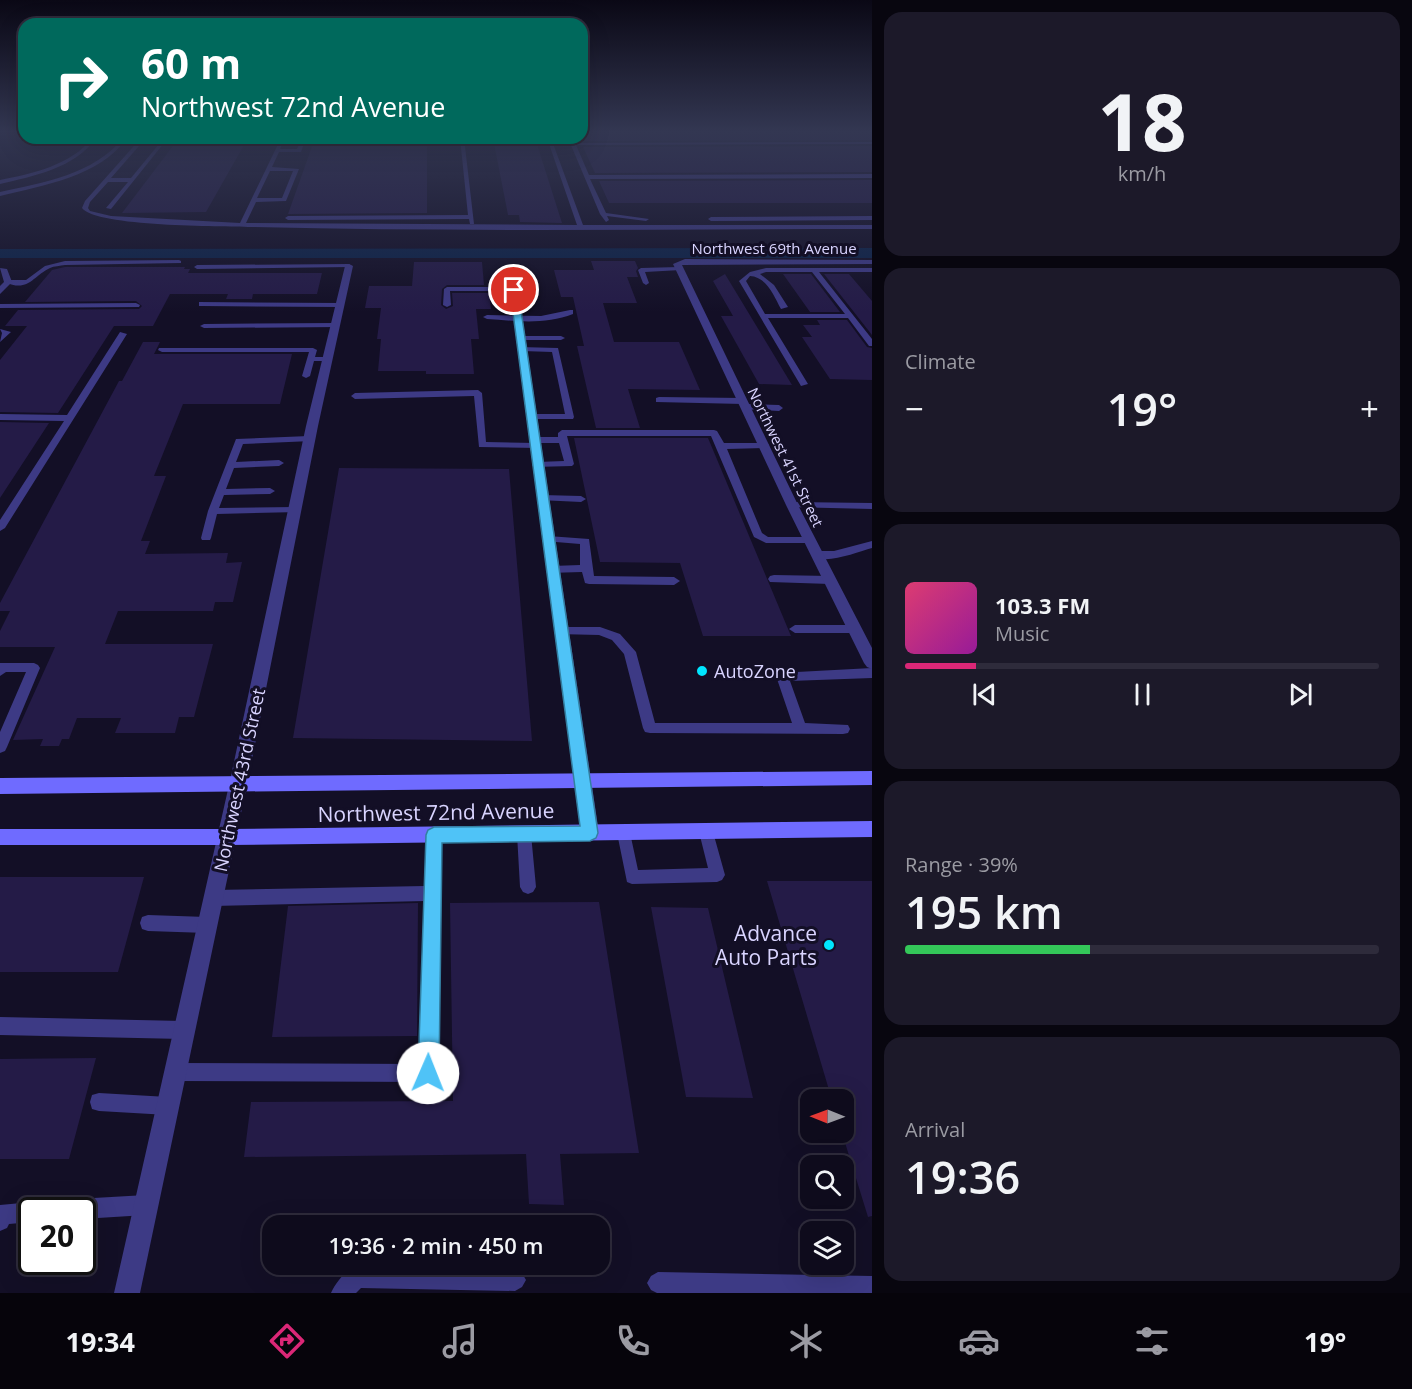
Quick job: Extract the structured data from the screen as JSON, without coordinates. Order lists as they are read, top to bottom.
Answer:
{
  "streets": {
    "main road": ["Northwest 72nd Avenue"],
    "street": ["Northwest 69th Avenue", "Northwest 41st Street", "Northwest 43rd Street"]
  },
  "crossings": [
    ["Northwest 69th Avenue", "Northwest 41st Street"],
    ["Northwest 43rd Street", "Northwest 72nd Avenue"]
  ],
  "places": ["AutoZone", "Advance Auto Parts"],
  "north": "left",
  "page": {
    "tile": [
      ["18", "km/h"],
      "Climate",
      ["Range · 39%", "195 km"],
      ["Arrival", "19:36"]
    ],
    "turn": ["60 m", "Northwest 72nd Avenue"],
    "heat": ["−", "19°", "+"],
    "song": ["103.3 FM", "Music"],
    "limit": "20",
    "trip": "19:36 · 2 min · 450 m",
    "tabs": ["19:34", "19°"]
  }
}
